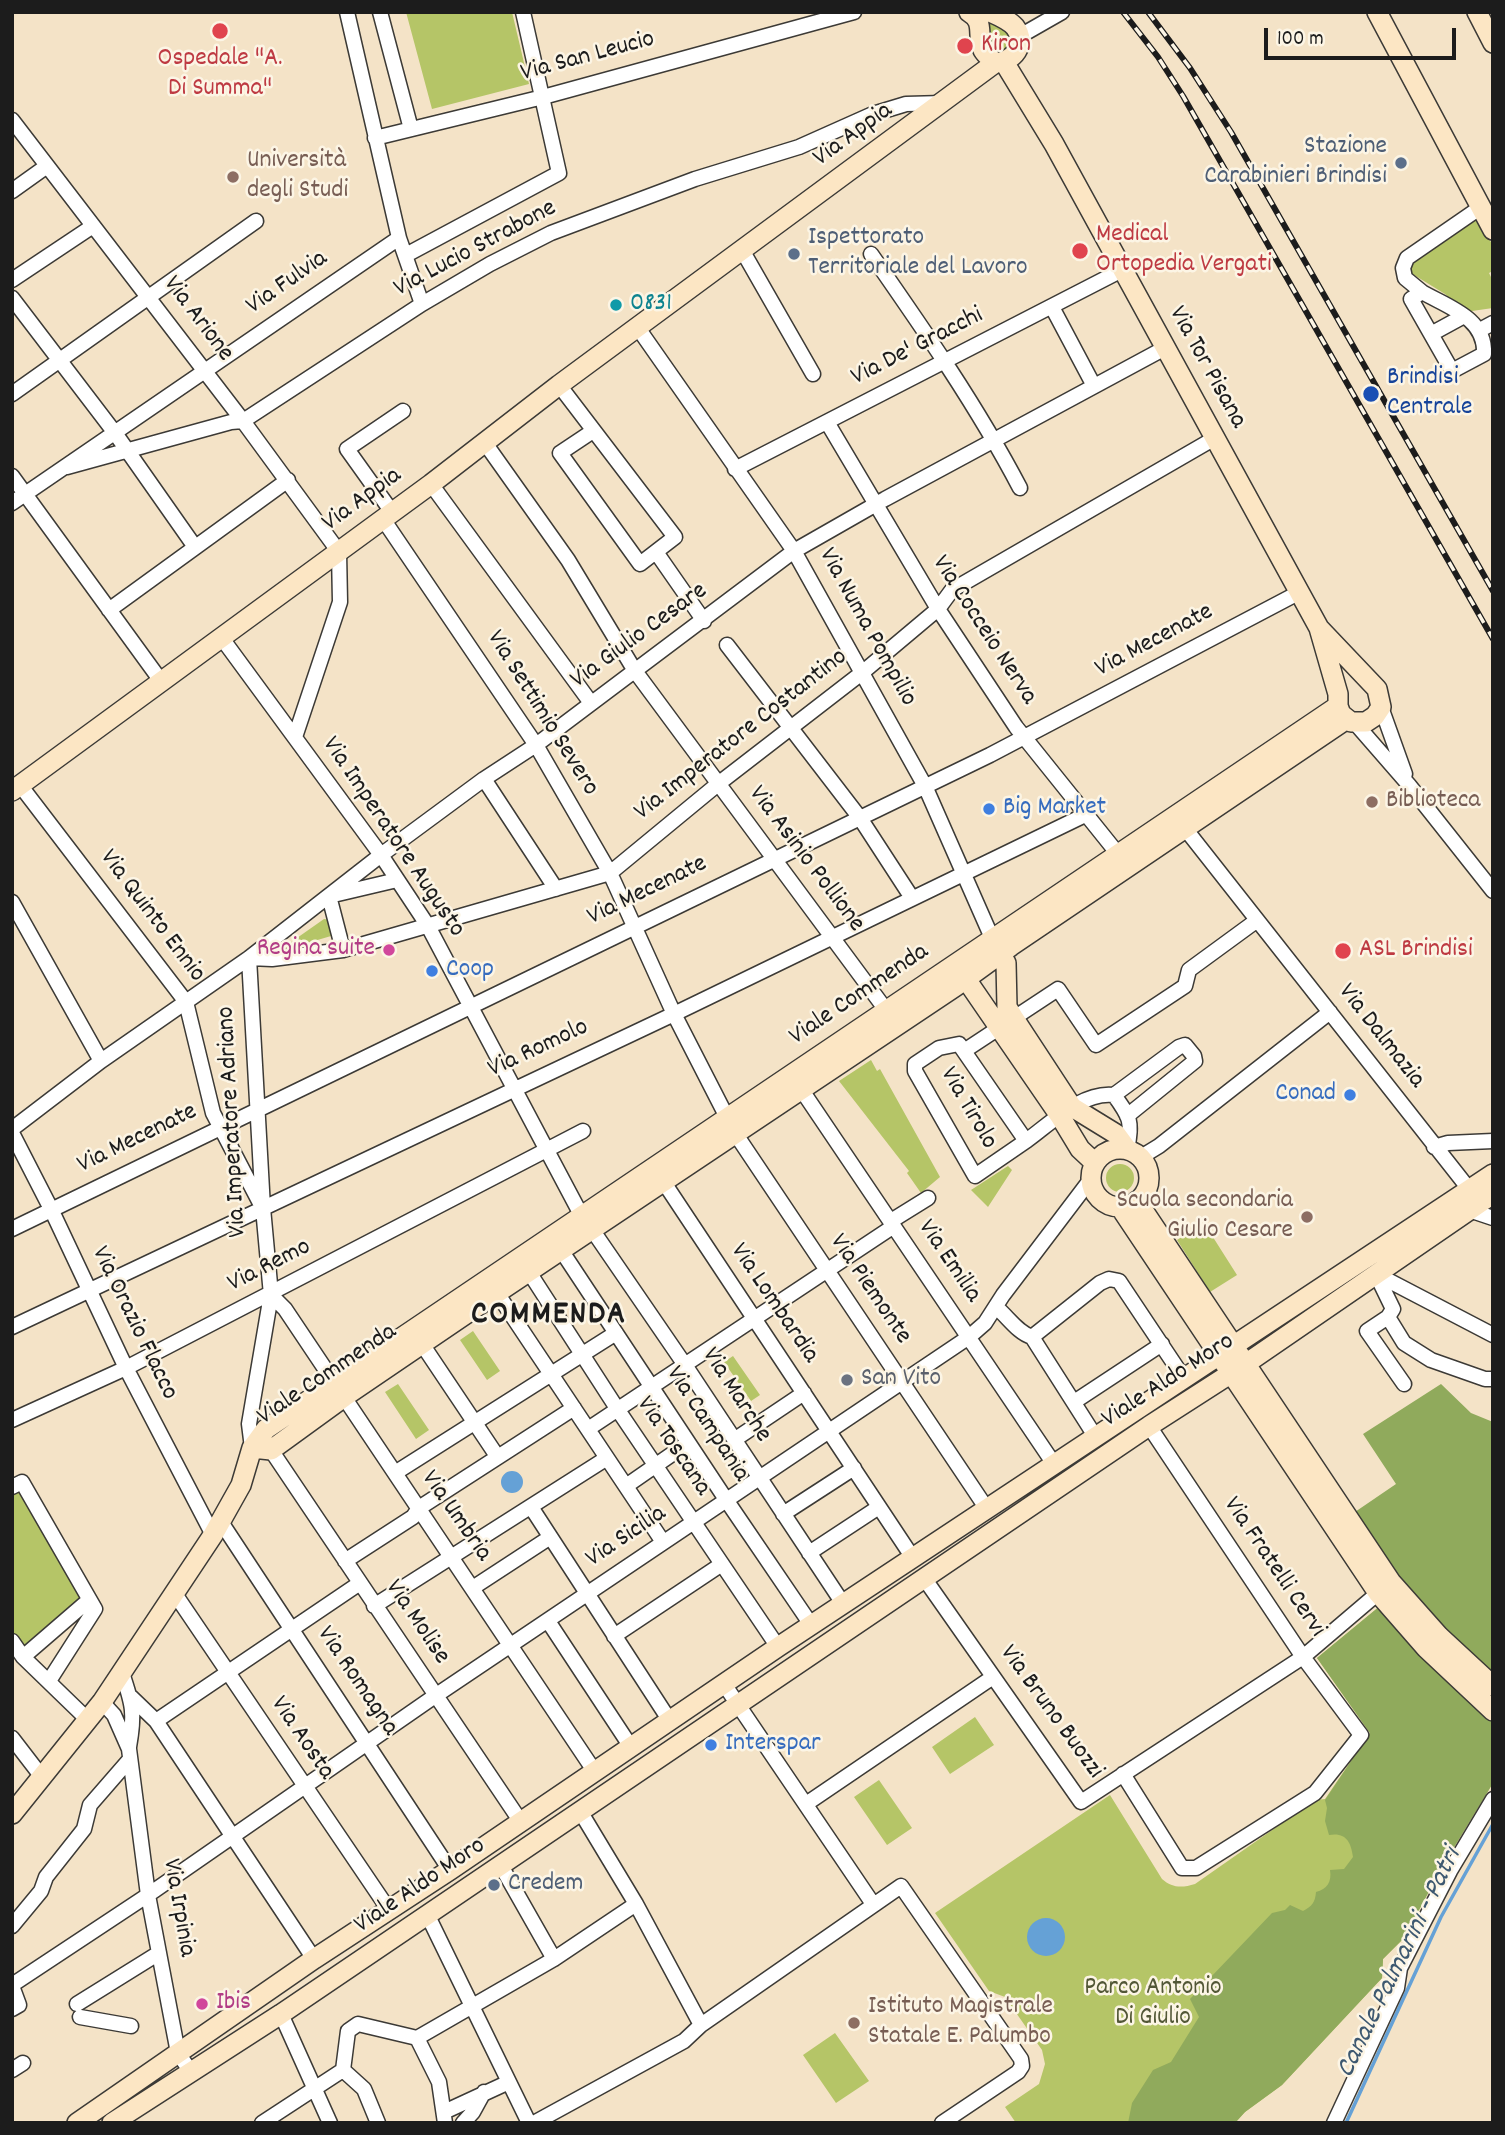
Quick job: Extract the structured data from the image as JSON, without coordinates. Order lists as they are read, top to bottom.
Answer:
{
  "streets": {
    "street": [
      "Via San Leucio",
      "Via Appia",
      "Via Lucio Strabone",
      "Via Fulvia",
      "Via Arione",
      "Via De' Gracchi",
      "Via Tor Pisana",
      "Via Numa Pompilio",
      "Via Cocceio Nerva",
      "Via Giulio Cesare",
      "Via Mecenate",
      "Via Settimio Severo",
      "Via Imperatore Costantino",
      "Via Imperatore Augusto",
      "Via Asinio Pollione",
      "Via Quinto Ennio",
      "Viale Commenda",
      "Via Dalmazia",
      "Via Romolo",
      "Via Tirolo",
      "Via Imperatore Adriano",
      "Via Emilia",
      "Via Remo",
      "Via Piemonte",
      "Via Lombardia",
      "Via Orazio Flacco",
      "Viale Aldo Moro",
      "Via Marche",
      "Via Campania",
      "Via Toscana",
      "Via Umbria",
      "Via Sicilia",
      "Via Fratelli Cervi",
      "Via Molise",
      "Via Romagna",
      "Via Bruno Buozzi",
      "Via Aosta",
      "Via Irpinia"
    ]
  },
  "crossings": [
    ["Via Appia", "Via Lucio Strabone"],
    ["Via Appia", "Via Arione"],
    ["Via Appia", "Via Tor Pisana"],
    ["Via Appia", "Via Numa Pompilio"],
    ["Via Appia", "Via Settimio Severo"],
    ["Via Appia", "Via Imperatore Augusto"],
    ["Via Appia", "Via Asinio Pollione"],
    ["Via Appia", "Via Quinto Ennio"],
    ["Via Lucio Strabone", "Via Fulvia"],
    ["Via Lucio Strabone", "Via Arione"],
    ["Via Fulvia", "Via Arione"],
    ["Via De' Gracchi", "Via Tor Pisana"],
    ["Via De' Gracchi", "Via Numa Pompilio"],
    ["Via De' Gracchi", "Via Cocceio Nerva"],
    ["Via Tor Pisana", "Via Giulio Cesare"],
    ["Via Tor Pisana", "Via Mecenate"],
    ["Via Tor Pisana", "Via Imperatore Costantino"],
    ["Via Tor Pisana", "Viale Commenda"],
    ["Via Numa Pompilio", "Via Giulio Cesare"],
    ["Via Numa Pompilio", "Via Mecenate"],
    ["Via Numa Pompilio", "Via Imperatore Costantino"],
    ["Via Numa Pompilio", "Viale Commenda"],
    ["Via Numa Pompilio", "Via Romolo"],
    ["Via Cocceio Nerva", "Via Giulio Cesare"],
    ["Via Cocceio Nerva", "Via Mecenate"],
    ["Via Cocceio Nerva", "Via Imperatore Costantino"],
    ["Via Cocceio Nerva", "Viale Commenda"],
    ["Via Cocceio Nerva", "Via Romolo"],
    ["Via Giulio Cesare", "Via Settimio Severo"],
    ["Via Giulio Cesare", "Via Imperatore Costantino"],
    ["Via Giulio Cesare", "Via Imperatore Augusto"],
    ["Via Giulio Cesare", "Via Asinio Pollione"],
    ["Via Giulio Cesare", "Via Quinto Ennio"],
    ["Via Giulio Cesare", "Via Imperatore Adriano"],
    ["Via Giulio Cesare", "Via Orazio Flacco"],
    ["Via Mecenate", "Via Settimio Severo"],
    ["Via Mecenate", "Via Imperatore Augusto"],
    ["Via Mecenate", "Via Asinio Pollione"],
    ["Via Mecenate", "Via Quinto Ennio"],
    ["Via Mecenate", "Via Imperatore Adriano"],
    ["Via Mecenate", "Via Orazio Flacco"],
    ["Via Settimio Severo", "Via Imperatore Costantino"],
    ["Via Settimio Severo", "Viale Commenda"],
    ["Via Settimio Severo", "Via Romolo"],
    ["Via Settimio Severo", "Via Piemonte"],
    ["Via Imperatore Costantino", "Via Imperatore Augusto"],
    ["Via Imperatore Costantino", "Via Asinio Pollione"],
    ["Via Imperatore Costantino", "Via Imperatore Adriano"],
    ["Via Imperatore Augusto", "Viale Commenda"],
    ["Via Imperatore Augusto", "Via Romolo"],
    ["Via Imperatore Augusto", "Via Remo"],
    ["Via Imperatore Augusto", "Via Marche"],
    ["Via Asinio Pollione", "Viale Commenda"],
    ["Via Asinio Pollione", "Via Romolo"],
    ["Via Quinto Ennio", "Via Romolo"],
    ["Via Quinto Ennio", "Via Imperatore Adriano"],
    ["Viale Commenda", "Via Dalmazia"],
    ["Viale Commenda", "Via Imperatore Adriano"],
    ["Viale Commenda", "Via Emilia"],
    ["Viale Commenda", "Via Piemonte"],
    ["Viale Commenda", "Via Lombardia"],
    ["Viale Commenda", "Via Marche"],
    ["Viale Commenda", "Via Campania"],
    ["Viale Commenda", "Via Toscana"],
    ["Viale Commenda", "Via Umbria"],
    ["Viale Commenda", "Via Molise"],
    ["Via Dalmazia", "Via Tirolo"],
    ["Via Dalmazia", "Viale Aldo Moro"],
    ["Via Romolo", "Via Imperatore Adriano"],
    ["Via Romolo", "Via Orazio Flacco"],
    ["Via Imperatore Adriano", "Via Remo"],
    ["Via Imperatore Adriano", "Via Umbria"],
    ["Via Imperatore Adriano", "Via Molise"],
    ["Via Emilia", "Viale Aldo Moro"],
    ["Via Emilia", "Via Sicilia"],
    ["Via Remo", "Via Orazio Flacco"],
    ["Via Remo", "Via Umbria"],
    ["Via Piemonte", "Viale Aldo Moro"],
    ["Via Piemonte", "Via Sicilia"],
    ["Via Lombardia", "Viale Aldo Moro"],
    ["Via Lombardia", "Via Sicilia"],
    ["Via Orazio Flacco", "Via Romagna"],
    ["Viale Aldo Moro", "Via Marche"],
    ["Viale Aldo Moro", "Via Campania"],
    ["Viale Aldo Moro", "Via Toscana"],
    ["Viale Aldo Moro", "Via Umbria"],
    ["Viale Aldo Moro", "Via Fratelli Cervi"],
    ["Viale Aldo Moro", "Via Molise"],
    ["Viale Aldo Moro", "Via Romagna"],
    ["Viale Aldo Moro", "Via Bruno Buozzi"],
    ["Viale Aldo Moro", "Via Aosta"],
    ["Viale Aldo Moro", "Via Irpinia"],
    ["Via Marche", "Via Sicilia"],
    ["Via Campania", "Via Sicilia"],
    ["Via Toscana", "Via Sicilia"],
    ["Via Umbria", "Via Sicilia"],
    ["Via Sicilia", "Via Molise"],
    ["Via Sicilia", "Via Romagna"],
    ["Via Sicilia", "Via Aosta"],
    ["Via Sicilia", "Via Irpinia"],
    ["Via Fratelli Cervi", "Via Bruno Buozzi"]
  ],
  "districts": ["COMMENDA"],
  "water": ["Canale Palmarini - Patri"],
  "parks": ["Parco Antonio Di Giulio"],
  "places": [
    "Ospedale \"A. Di Summa\"",
    "Kiron",
    "Stazione Carabinieri Brindisi",
    "Università degli Studi",
    "Medical Ortopedia Vergati",
    "Ispettorato Territoriale del Lavoro",
    "0831",
    "Brindisi Centrale",
    "Biblioteca",
    "Big Market",
    "Regina suite",
    "ASL Brindisi",
    "Coop",
    "Conad",
    "Scuola secondaria Giulio Cesare",
    "San Vito",
    "Interspar",
    "Credem",
    "Ibis",
    "Istituto Magistrale Statale E. Palumbo"
  ],
  "scale_bar": "100 m"
}
